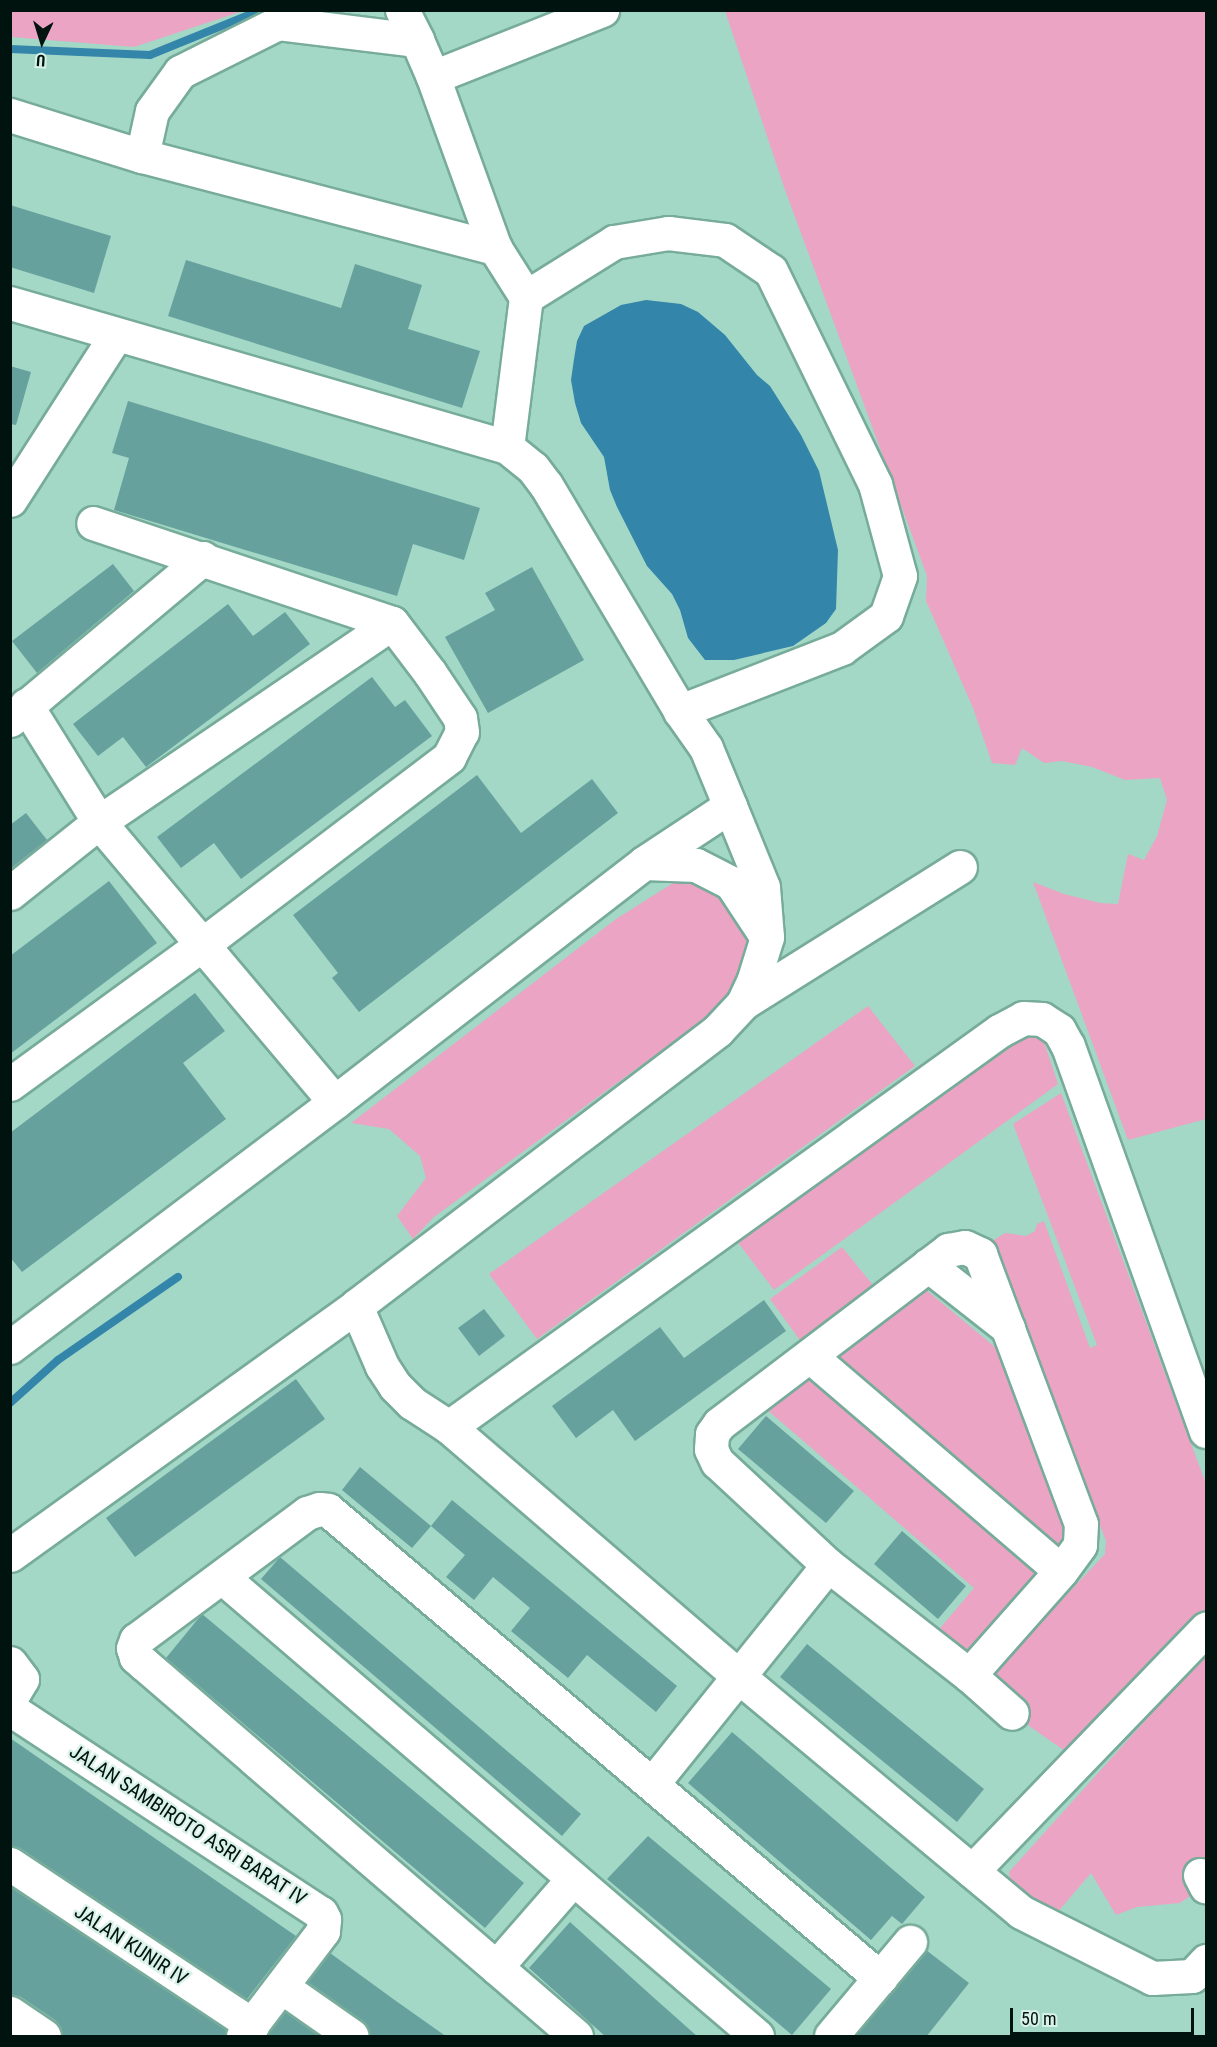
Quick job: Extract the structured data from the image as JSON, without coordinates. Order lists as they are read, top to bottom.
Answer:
{
  "streets": {
    "street": ["JALAN SAMBIROTO ASRI BARAT IV", "JALAN KUNIR IV"]
  },
  "scale_bar": "50 m",
  "north": "bottom"
}
